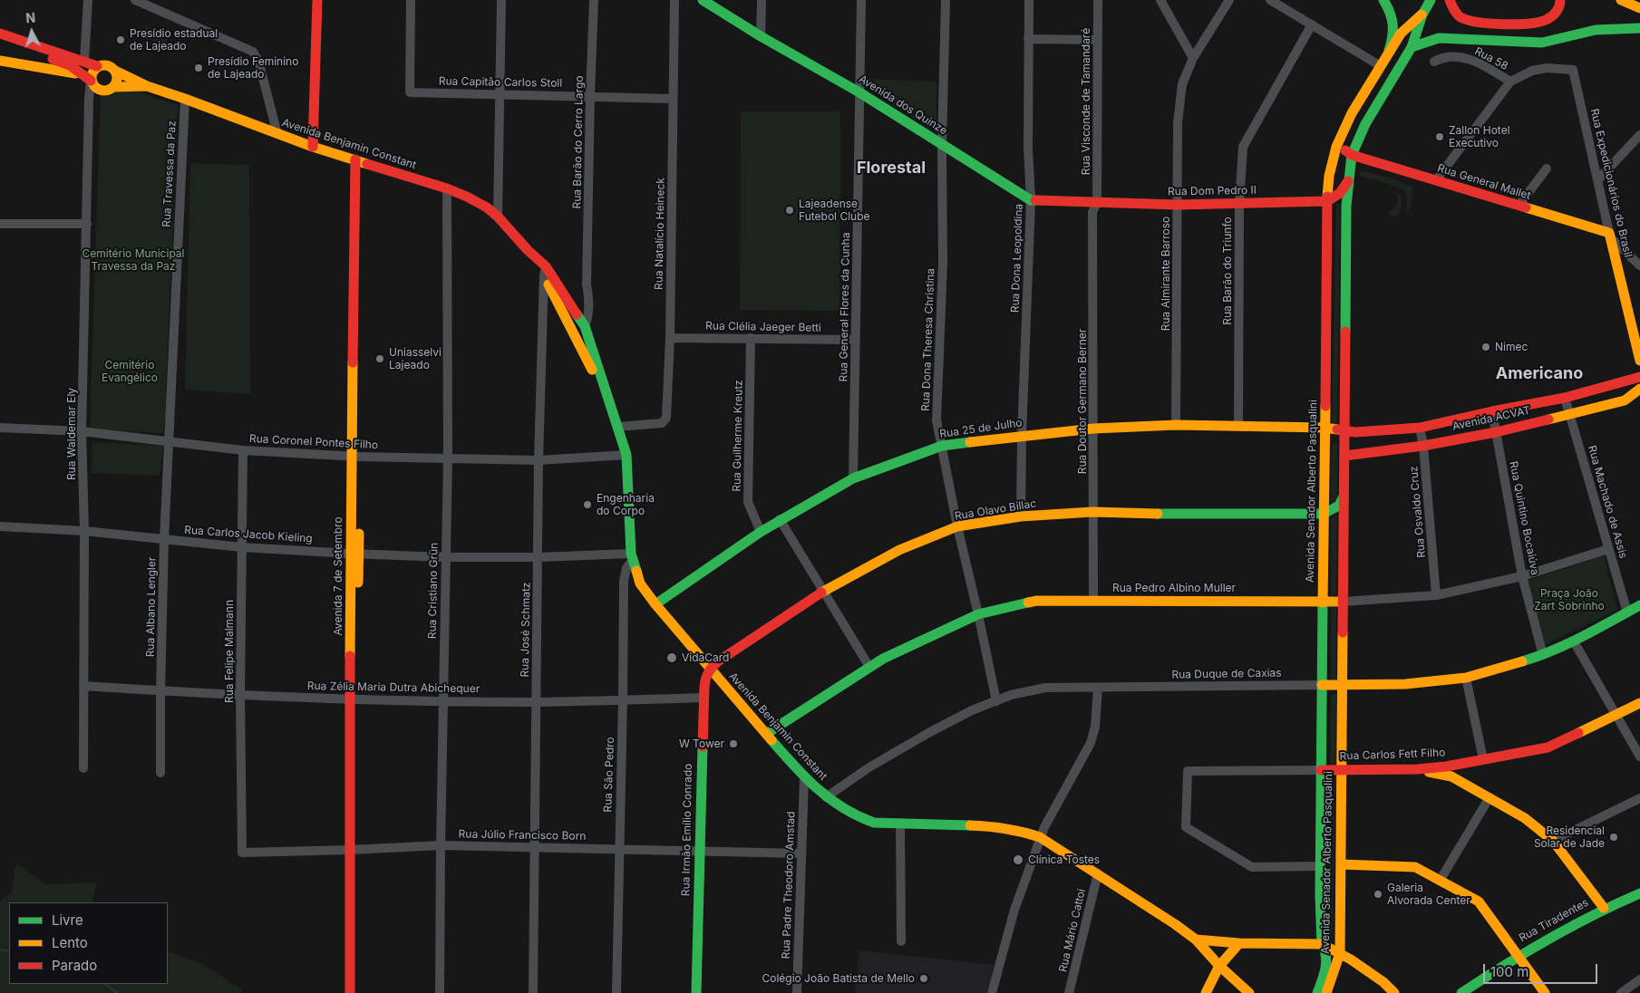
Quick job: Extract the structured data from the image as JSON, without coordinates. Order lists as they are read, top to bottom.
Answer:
{
  "streets": {
    "main road": [
      "Avenida dos Quinze",
      "Avenida Benjamin Constant",
      "Rua General Mallet",
      "Rua Expedicionários do Brasil",
      "Rua Dom Pedro II",
      "Avenida ACVAT",
      "Rua 25 de Julho",
      "Avenida Senador Alberto Pasqualini",
      "Rua Olavo Billac",
      "Avenida 7 de Setembro",
      "Rua Pedro Albino Muller",
      "Rua Duque de Caxias",
      "Rua Carlos Fett Filho",
      "Rua Irmão Emílio Conrado",
      "Rua Tiradentes"
    ],
    "street": [
      "Rua 58",
      "Rua Capitão Carlos Stoll",
      "Rua Visconde de Tamandaré",
      "Rua Barão do Cerro Largo",
      "Rua Travessa da Paz",
      "Rua Natalício Heineck",
      "Rua Dona Leopoldina",
      "Rua Barão do Triunfo",
      "Rua Almirante Barroso",
      "Rua General Flores da Cunha",
      "Rua Clélia Jaeger Betti",
      "Rua Dona Theresa Christina",
      "Rua Doutor Germano Berner",
      "Rua Waldemar Ely",
      "Rua Guilherme Kreutz",
      "Rua Coronel Pontes Filho",
      "Rua Machado de Assis",
      "Rua Osvaldo Cruz",
      "Rua Quintino Bocaiúva",
      "Rua Carlos Jacob Kieling",
      "Rua Cristiano Grün",
      "Rua Albano Lengler",
      "Rua José Schmatz",
      "Rua Felipe Malmann",
      "Rua Zélia Maria Dutra Abichequer",
      "Rua São Pedro",
      "Rua Júlio Francisco Born",
      "Rua Padre Theodoro Amstad",
      "Rua Mário Cattoi"
    ]
  },
  "crossings": [
    ["Rua 58", "Rua Expedicionários do Brasil"],
    ["Rua Capitão Carlos Stoll", "Rua Barão do Cerro Largo"],
    ["Rua Capitão Carlos Stoll", "Rua Natalício Heineck"],
    ["Rua Visconde de Tamandaré", "Avenida dos Quinze"],
    ["Rua Visconde de Tamandaré", "Rua Dom Pedro II"],
    ["Rua Visconde de Tamandaré", "Rua Doutor Germano Berner"],
    ["Avenida dos Quinze", "Rua Dom Pedro II"],
    ["Avenida dos Quinze", "Rua Dona Leopoldina"],
    ["Avenida dos Quinze", "Rua General Flores da Cunha"],
    ["Avenida dos Quinze", "Rua Dona Theresa Christina"],
    ["Avenida dos Quinze", "Rua Doutor Germano Berner"],
    ["Rua Barão do Cerro Largo", "Avenida Benjamin Constant"],
    ["Avenida Benjamin Constant", "Rua Travessa da Paz"],
    ["Avenida Benjamin Constant", "Rua Natalício Heineck"],
    ["Avenida Benjamin Constant", "Rua 25 de Julho"],
    ["Avenida Benjamin Constant", "Rua Waldemar Ely"],
    ["Avenida Benjamin Constant", "Rua Coronel Pontes Filho"],
    ["Avenida Benjamin Constant", "Rua Olavo Billac"],
    ["Avenida Benjamin Constant", "Rua Carlos Jacob Kieling"],
    ["Avenida Benjamin Constant", "Avenida 7 de Setembro"],
    ["Avenida Benjamin Constant", "Rua Pedro Albino Muller"],
    ["Avenida Benjamin Constant", "Rua Cristiano Grün"],
    ["Avenida Benjamin Constant", "Rua José Schmatz"],
    ["Avenida Benjamin Constant", "Rua Duque de Caxias"],
    ["Avenida Benjamin Constant", "Rua São Pedro"],
    ["Avenida Benjamin Constant", "Rua Irmão Emílio Conrado"],
    ["Avenida Benjamin Constant", "Rua Padre Theodoro Amstad"],
    ["Avenida Benjamin Constant", "Rua Mário Cattoi"],
    ["Rua Travessa da Paz", "Rua Coronel Pontes Filho"],
    ["Rua Travessa da Paz", "Rua Albano Lengler"],
    ["Rua General Mallet", "Rua Expedicionários do Brasil"],
    ["Rua General Mallet", "Avenida Senador Alberto Pasqualini"],
    ["Rua Expedicionários do Brasil", "Avenida ACVAT"],
    ["Rua Dom Pedro II", "Rua Barão do Triunfo"],
    ["Rua Dom Pedro II", "Rua Almirante Barroso"],
    ["Rua Dom Pedro II", "Rua Doutor Germano Berner"],
    ["Rua Dom Pedro II", "Avenida Senador Alberto Pasqualini"],
    ["Rua Natalício Heineck", "Rua Clélia Jaeger Betti"],
    ["Rua Dona Leopoldina", "Rua 25 de Julho"],
    ["Rua Dona Leopoldina", "Rua Olavo Billac"],
    ["Rua Barão do Triunfo", "Rua 25 de Julho"],
    ["Rua Almirante Barroso", "Rua 25 de Julho"],
    ["Rua General Flores da Cunha", "Rua Clélia Jaeger Betti"],
    ["Rua General Flores da Cunha", "Rua 25 de Julho"],
    ["Rua Clélia Jaeger Betti", "Rua Guilherme Kreutz"],
    ["Rua Dona Theresa Christina", "Rua 25 de Julho"],
    ["Rua Dona Theresa Christina", "Rua Olavo Billac"],
    ["Rua Dona Theresa Christina", "Rua Pedro Albino Muller"],
    ["Rua Dona Theresa Christina", "Rua Duque de Caxias"],
    ["Rua Doutor Germano Berner", "Rua 25 de Julho"],
    ["Rua Doutor Germano Berner", "Rua Olavo Billac"],
    ["Rua Doutor Germano Berner", "Rua Pedro Albino Muller"],
    ["Avenida ACVAT", "Rua 25 de Julho"],
    ["Avenida ACVAT", "Avenida Senador Alberto Pasqualini"],
    ["Avenida ACVAT", "Rua Machado de Assis"],
    ["Avenida ACVAT", "Rua Osvaldo Cruz"],
    ["Avenida ACVAT", "Rua Quintino Bocaiúva"],
    ["Rua 25 de Julho", "Rua Guilherme Kreutz"],
    ["Rua 25 de Julho", "Avenida Senador Alberto Pasqualini"],
    ["Rua Waldemar Ely", "Rua Coronel Pontes Filho"],
    ["Rua Waldemar Ely", "Rua Carlos Jacob Kieling"],
    ["Rua Waldemar Ely", "Rua Zélia Maria Dutra Abichequer"],
    ["Rua Coronel Pontes Filho", "Avenida 7 de Setembro"],
    ["Rua Coronel Pontes Filho", "Rua Cristiano Grün"],
    ["Rua Coronel Pontes Filho", "Rua Albano Lengler"],
    ["Rua Coronel Pontes Filho", "Rua José Schmatz"],
    ["Rua Coronel Pontes Filho", "Rua Felipe Malmann"],
    ["Avenida Senador Alberto Pasqualini", "Rua Olavo Billac"],
    ["Avenida Senador Alberto Pasqualini", "Rua Pedro Albino Muller"],
    ["Avenida Senador Alberto Pasqualini", "Rua Duque de Caxias"],
    ["Avenida Senador Alberto Pasqualini", "Rua Carlos Fett Filho"],
    ["Rua Machado de Assis", "Rua Pedro Albino Muller"],
    ["Rua Machado de Assis", "Rua Duque de Caxias"],
    ["Rua Olavo Billac", "Rua Irmão Emílio Conrado"],
    ["Rua Osvaldo Cruz", "Rua Pedro Albino Muller"],
    ["Rua Quintino Bocaiúva", "Rua Pedro Albino Muller"],
    ["Rua Quintino Bocaiúva", "Rua Duque de Caxias"],
    ["Rua Carlos Jacob Kieling", "Avenida 7 de Setembro"],
    ["Rua Carlos Jacob Kieling", "Rua Cristiano Grün"],
    ["Rua Carlos Jacob Kieling", "Rua Albano Lengler"],
    ["Rua Carlos Jacob Kieling", "Rua José Schmatz"],
    ["Rua Carlos Jacob Kieling", "Rua Felipe Malmann"],
    ["Rua Carlos Jacob Kieling", "Rua São Pedro"],
    ["Avenida 7 de Setembro", "Rua Zélia Maria Dutra Abichequer"],
    ["Avenida 7 de Setembro", "Rua Júlio Francisco Born"],
    ["Rua Cristiano Grün", "Rua Zélia Maria Dutra Abichequer"],
    ["Rua Cristiano Grün", "Rua Júlio Francisco Born"],
    ["Rua Albano Lengler", "Rua Zélia Maria Dutra Abichequer"],
    ["Rua José Schmatz", "Rua Zélia Maria Dutra Abichequer"],
    ["Rua José Schmatz", "Rua Júlio Francisco Born"],
    ["Rua Felipe Malmann", "Rua Zélia Maria Dutra Abichequer"],
    ["Rua Felipe Malmann", "Rua Júlio Francisco Born"],
    ["Rua Zélia Maria Dutra Abichequer", "Rua São Pedro"],
    ["Rua Zélia Maria Dutra Abichequer", "Rua Irmão Emílio Conrado"],
    ["Rua Carlos Fett Filho", "Rua Tiradentes"],
    ["Rua São Pedro", "Rua Júlio Francisco Born"],
    ["Rua Irmão Emílio Conrado", "Rua Júlio Francisco Born"],
    ["Rua Júlio Francisco Born", "Rua Padre Theodoro Amstad"]
  ],
  "districts": ["Florestal", "Americano"],
  "parks": ["Cemitério Municipal Travessa da Paz", "Cemitério Evangélico", "Praça João Zart Sobrinho"],
  "places": [
    "Presídio estadual de Lajeado",
    "Presídio Feminino de Lajeado",
    "Zallon Hotel Executivo",
    "Lajeadense Futebol Clube",
    "Nimec",
    "Uniasselvi Lajeado",
    "Engenharia do Corpo",
    "VidaCard",
    "W Tower",
    "Residencial Solar de Jade",
    "Clínica Tostes",
    "Galeria Alvorada Center",
    "Colégio João Batista de Mello"
  ],
  "legend": ["Livre", "Lento", "Parado"],
  "scale_bar": "100 m",
  "north": "top"
}
